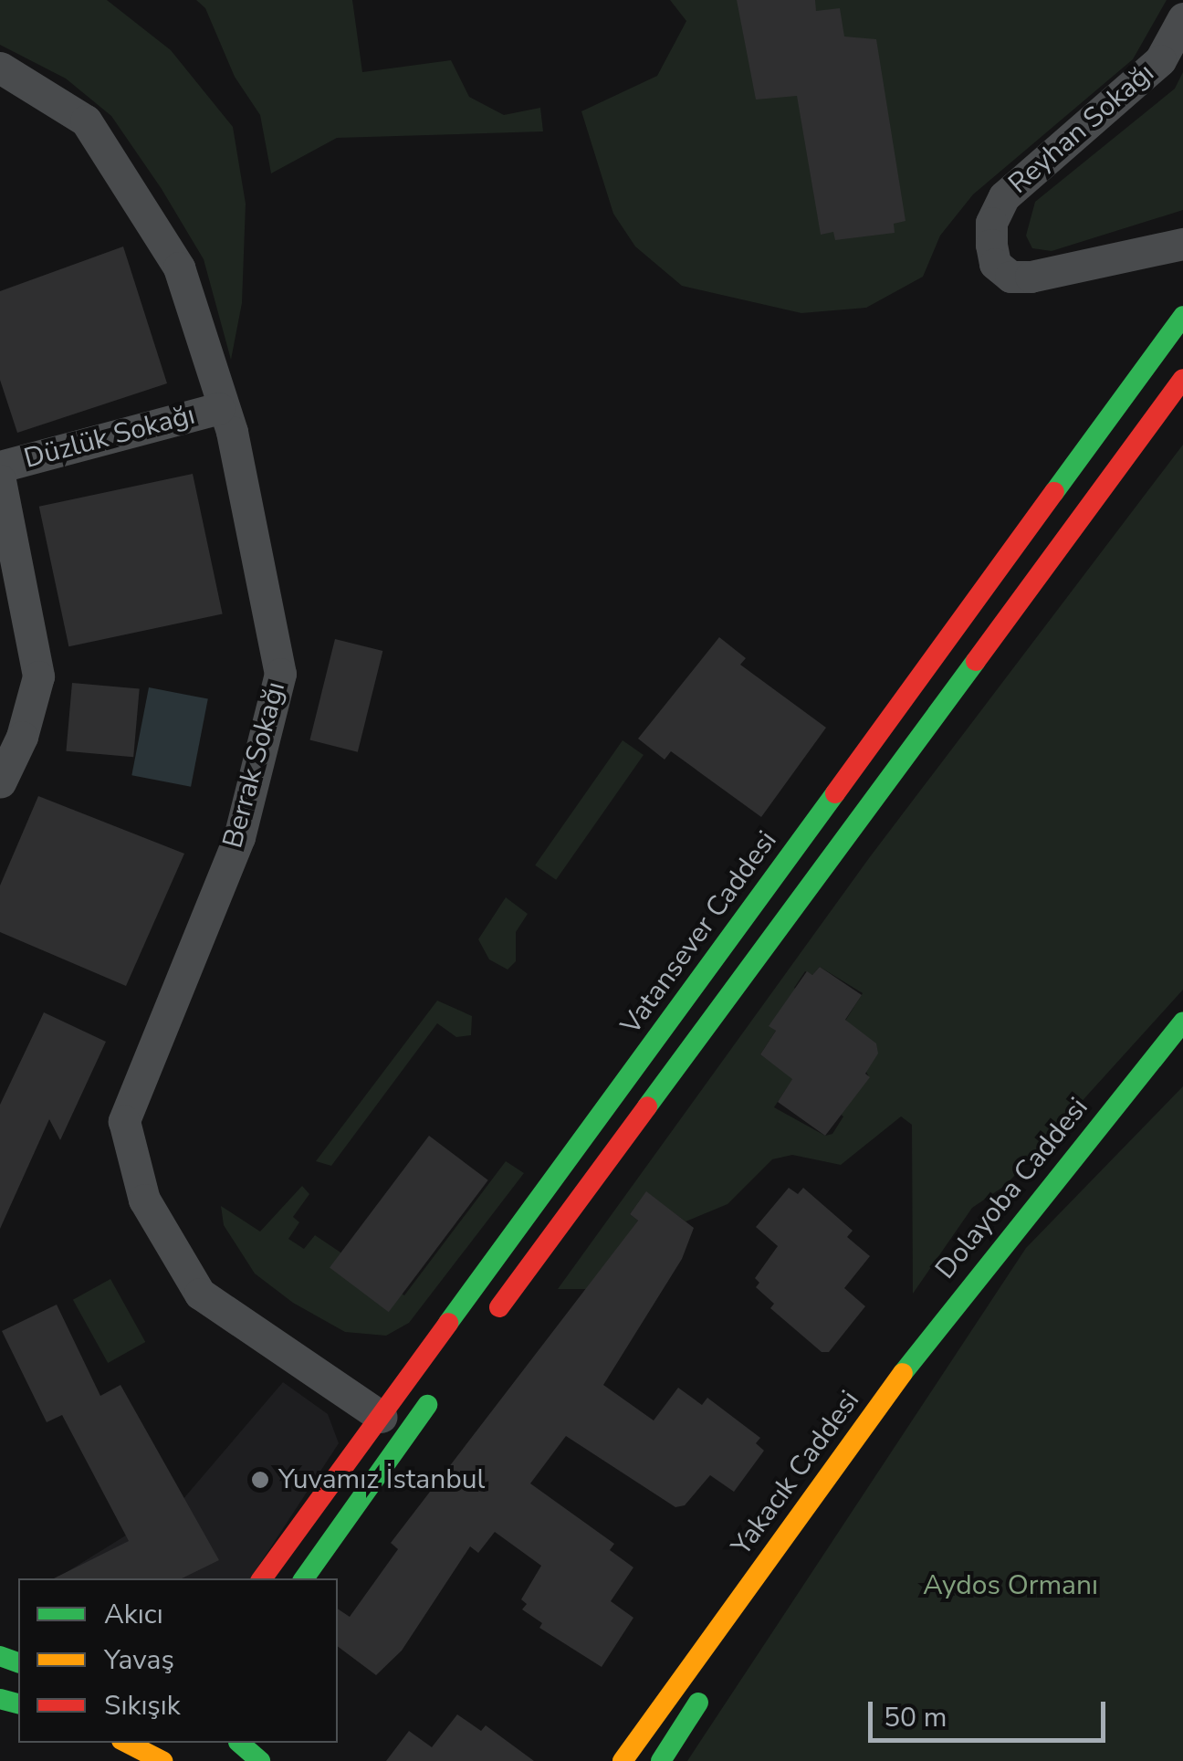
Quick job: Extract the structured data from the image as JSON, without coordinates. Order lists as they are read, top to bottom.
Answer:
{
  "streets": {
    "main road": ["Vatansever Caddesi", "Dolayoba Caddesi", "Yakacık Caddesi"],
    "street": ["Reyhan Sokağı", "Düzlük Sokağı", "Berrak Sokağı"]
  },
  "crossings": [
    ["Düzlük Sokağı", "Berrak Sokağı"],
    ["Berrak Sokağı", "Vatansever Caddesi"],
    ["Dolayoba Caddesi", "Yakacık Caddesi"]
  ],
  "parks": ["Aydos Ormanı"],
  "places": ["Yuvamız İstanbul"],
  "legend": ["Akıcı", "Yavaş", "Sıkışık"],
  "scale_bar": "50 m"
}
